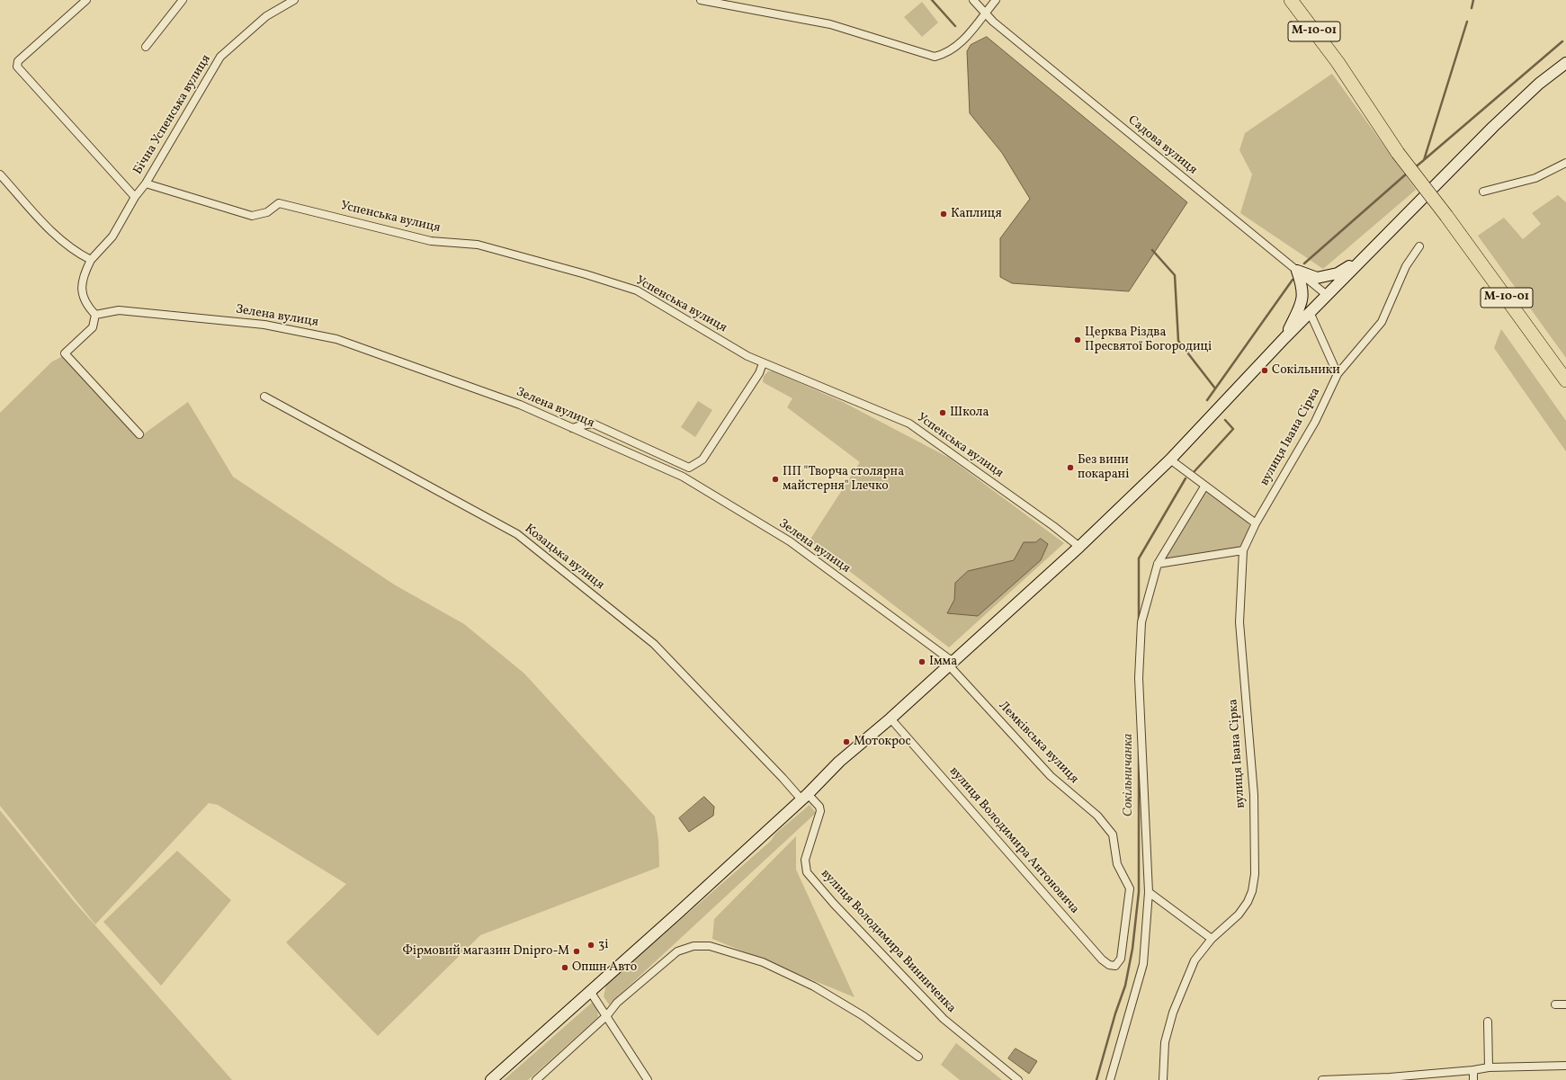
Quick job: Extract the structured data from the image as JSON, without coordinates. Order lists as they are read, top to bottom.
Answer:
{
  "streets": {
    "highway": ["М-10-01"],
    "street": [
      "Бічна Успенська вулиця",
      "Садова вулиця",
      "Успенська вулиця",
      "Зелена вулиця",
      "вулиця Івана Сірка",
      "Козацька вулиця",
      "Лемківська вулиця",
      "вулиця Володимира Антоновича",
      "вулиця Володимира Винниченка"
    ]
  },
  "crossings": [
    ["Бічна Успенська вулиця", "Успенська вулиця"],
    ["Зелена вулиця", "Лемківська вулиця"],
    ["Козацька вулиця", "вулиця Володимира Винниченка"],
    ["Лемківська вулиця", "вулиця Володимира Антоновича"]
  ],
  "water": ["Сокільничанка"],
  "places": [
    "Каплиця",
    "Церква Різдва Пресвятої Богородиці",
    "Сокільники",
    "Школа",
    "Без вини покарані",
    "ПП \"Творча столярна майстерня\" Ілечко",
    "Імма",
    "Мотокрос",
    "3і",
    "Фірмовий магазин Dnipro-M",
    "Опшн Авто"
  ]
}
